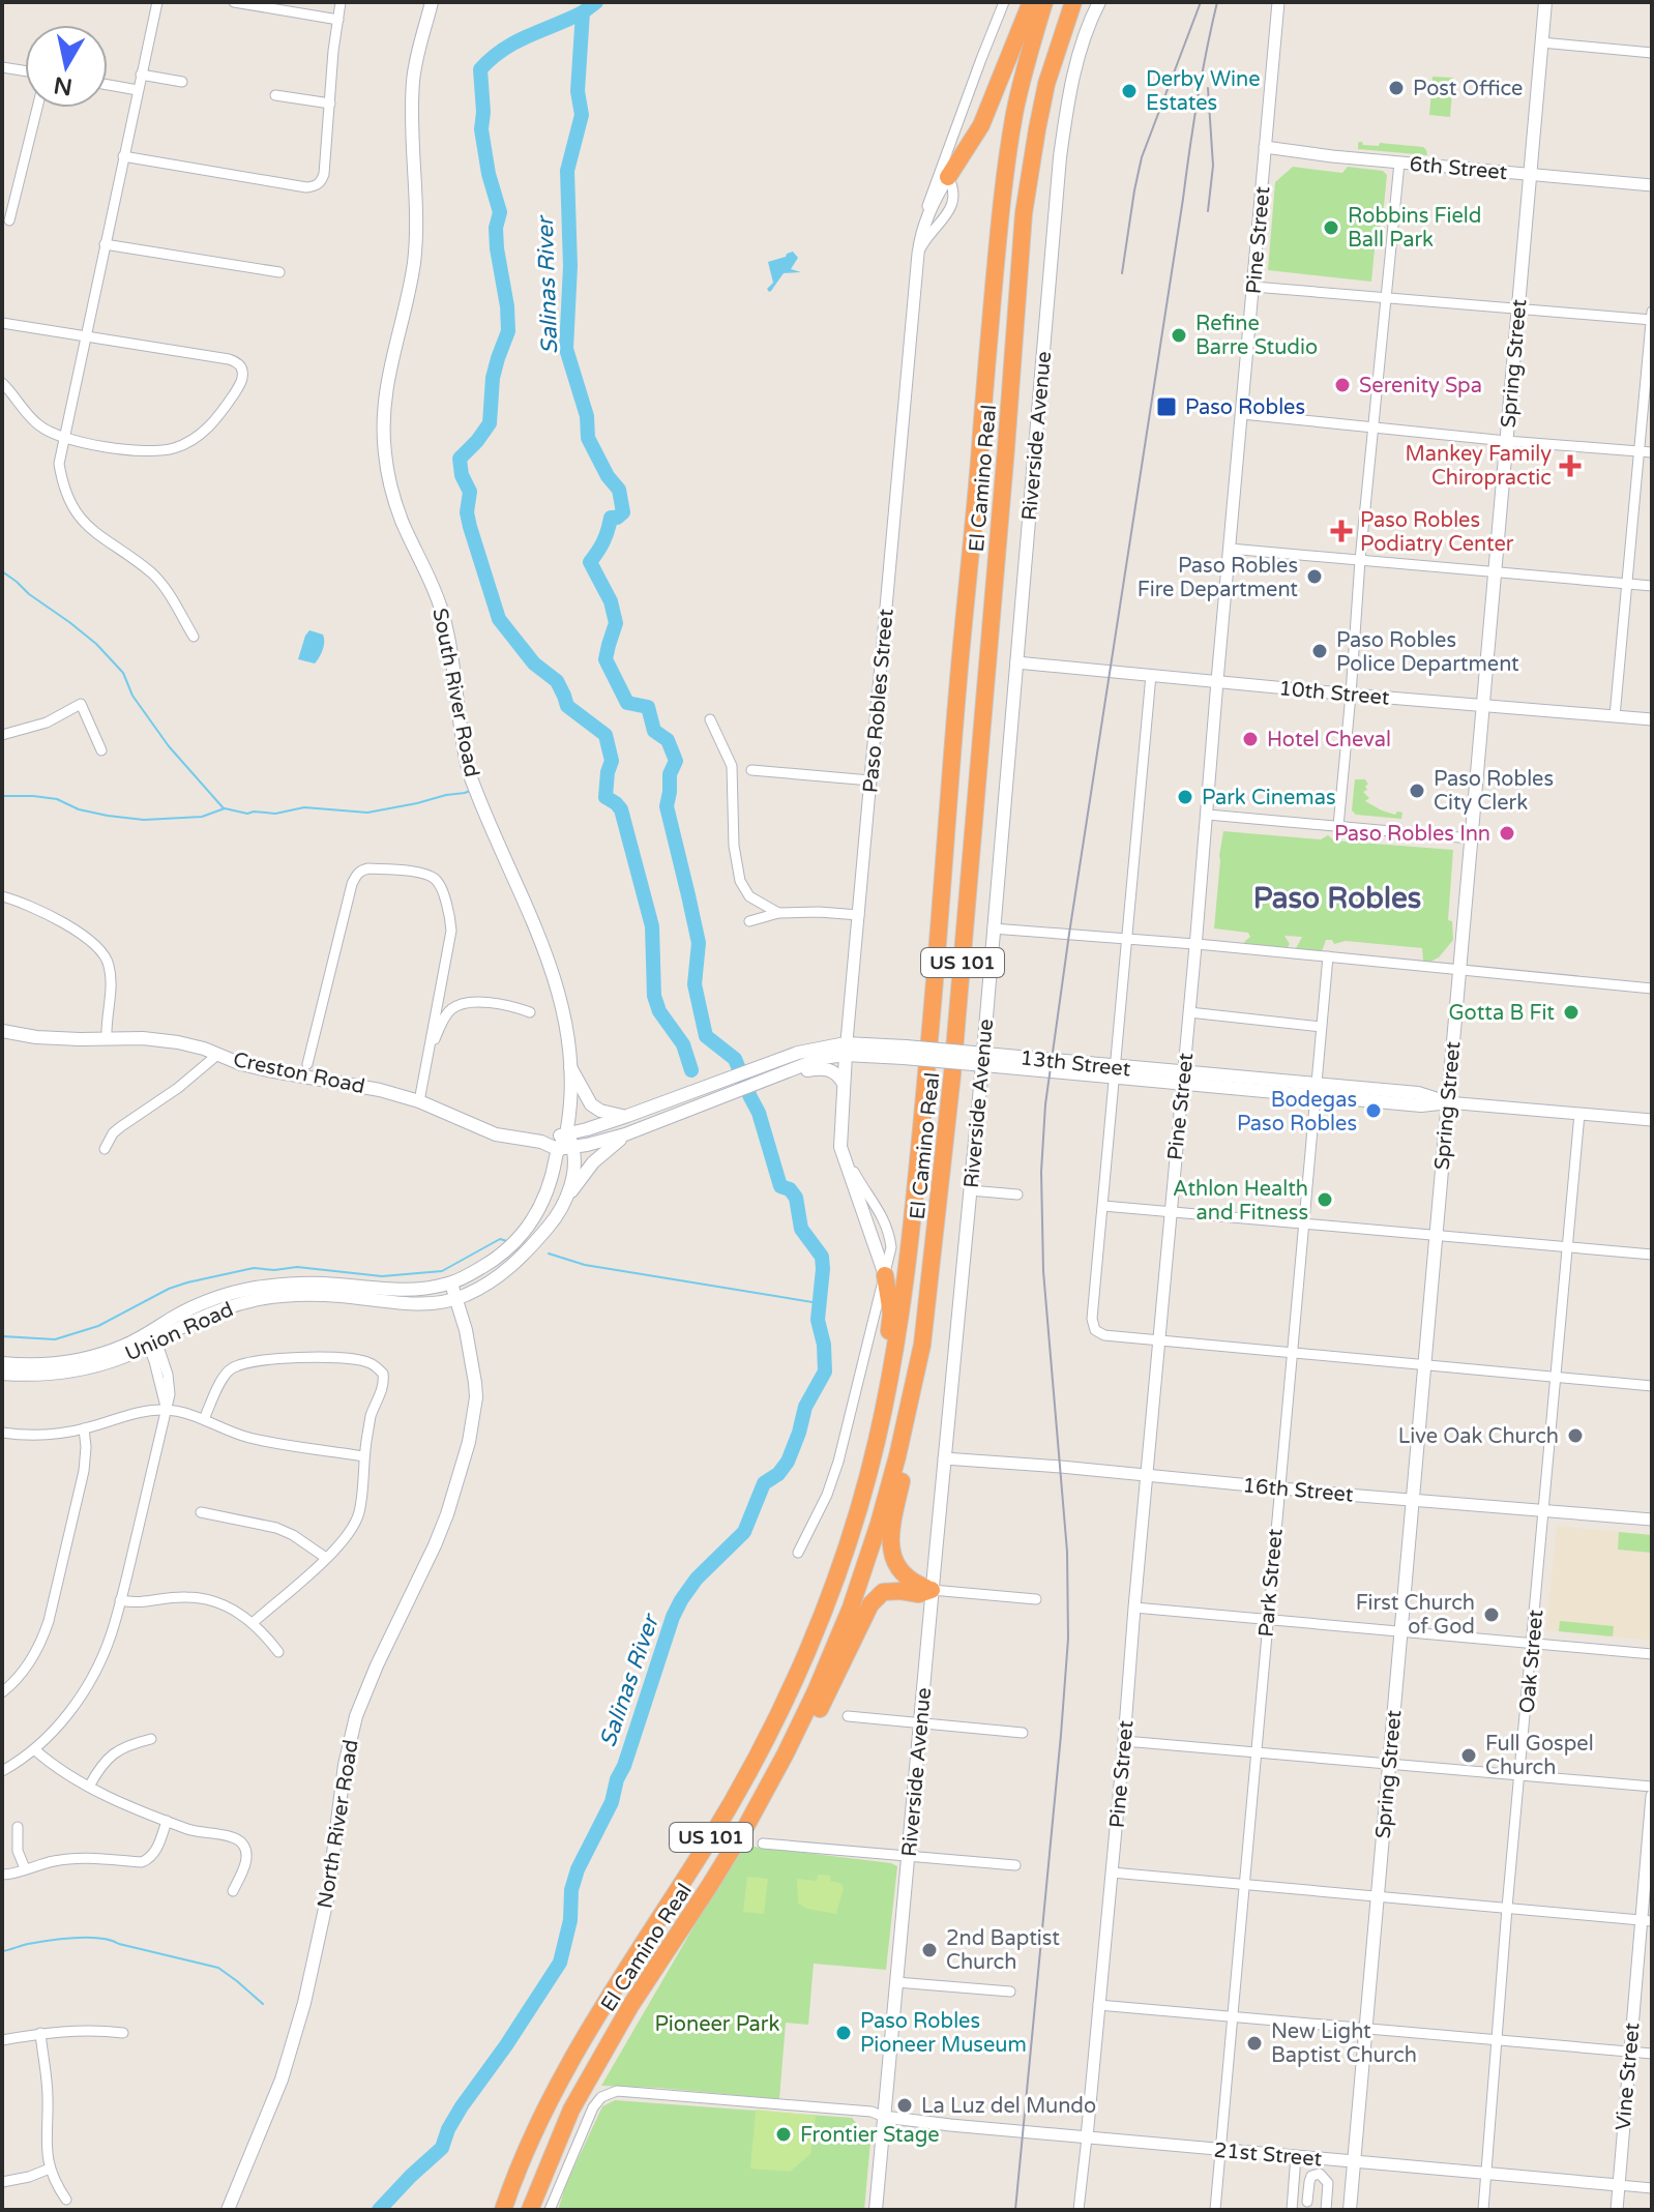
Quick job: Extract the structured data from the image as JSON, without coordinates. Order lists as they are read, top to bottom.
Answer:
{
  "streets": {
    "highway": ["El Camino Real", "US 101"],
    "main road": [
      "Spring Street",
      "Riverside Avenue",
      "South River Road",
      "Paso Robles Street",
      "13th Street",
      "Creston Road",
      "Union Road",
      "North River Road"
    ],
    "street": [
      "6th Street",
      "Pine Street",
      "10th Street",
      "16th Street",
      "Park Street",
      "Oak Street",
      "Vine Street",
      "21st Street"
    ]
  },
  "crossings": [
    ["6th Street", "Pine Street"],
    ["6th Street", "Spring Street"],
    ["Pine Street", "10th Street"],
    ["Pine Street", "13th Street"],
    ["Pine Street", "16th Street"],
    ["Pine Street", "21st Street"],
    ["Spring Street", "10th Street"],
    ["Spring Street", "13th Street"],
    ["Spring Street", "16th Street"],
    ["Spring Street", "21st Street"],
    ["Riverside Avenue", "10th Street"],
    ["Riverside Avenue", "13th Street"],
    ["Riverside Avenue", "16th Street"],
    ["Riverside Avenue", "21st Street"],
    ["South River Road", "13th Street"],
    ["South River Road", "Creston Road"],
    ["Paso Robles Street", "13th Street"],
    ["13th Street", "Creston Road"],
    ["13th Street", "Park Street"],
    ["13th Street", "Oak Street"],
    ["Union Road", "North River Road"],
    ["16th Street", "Park Street"],
    ["16th Street", "Oak Street"],
    ["Park Street", "21st Street"],
    ["Oak Street", "21st Street"],
    ["Vine Street", "21st Street"]
  ],
  "districts": ["Paso Robles"],
  "water": ["Salinas River"],
  "parks": ["Pioneer Park"],
  "places": {
    "other": [
      "Post Office",
      "Derby Wine Estates",
      "Robbins Field Ball Park",
      "Refine Barre Studio",
      "Serenity Spa",
      "Paso Robles Fire Department",
      "Paso Robles Police Department",
      "Hotel Cheval",
      "Paso Robles City Clerk",
      "Park Cinemas",
      "Paso Robles Inn",
      "Gotta B Fit",
      "Bodegas Paso Robles",
      "Athlon Health and Fitness",
      "Live Oak Church",
      "First Church of God",
      "Full Gospel Church",
      "2nd Baptist Church",
      "Paso Robles Pioneer Museum",
      "New Light Baptist Church",
      "La Luz del Mundo",
      "Frontier Stage"
    ],
    "transit": ["Paso Robles"],
    "health": ["Mankey Family Chiropractic", "Paso Robles Podiatry Center"]
  },
  "north": "bottom"
}
